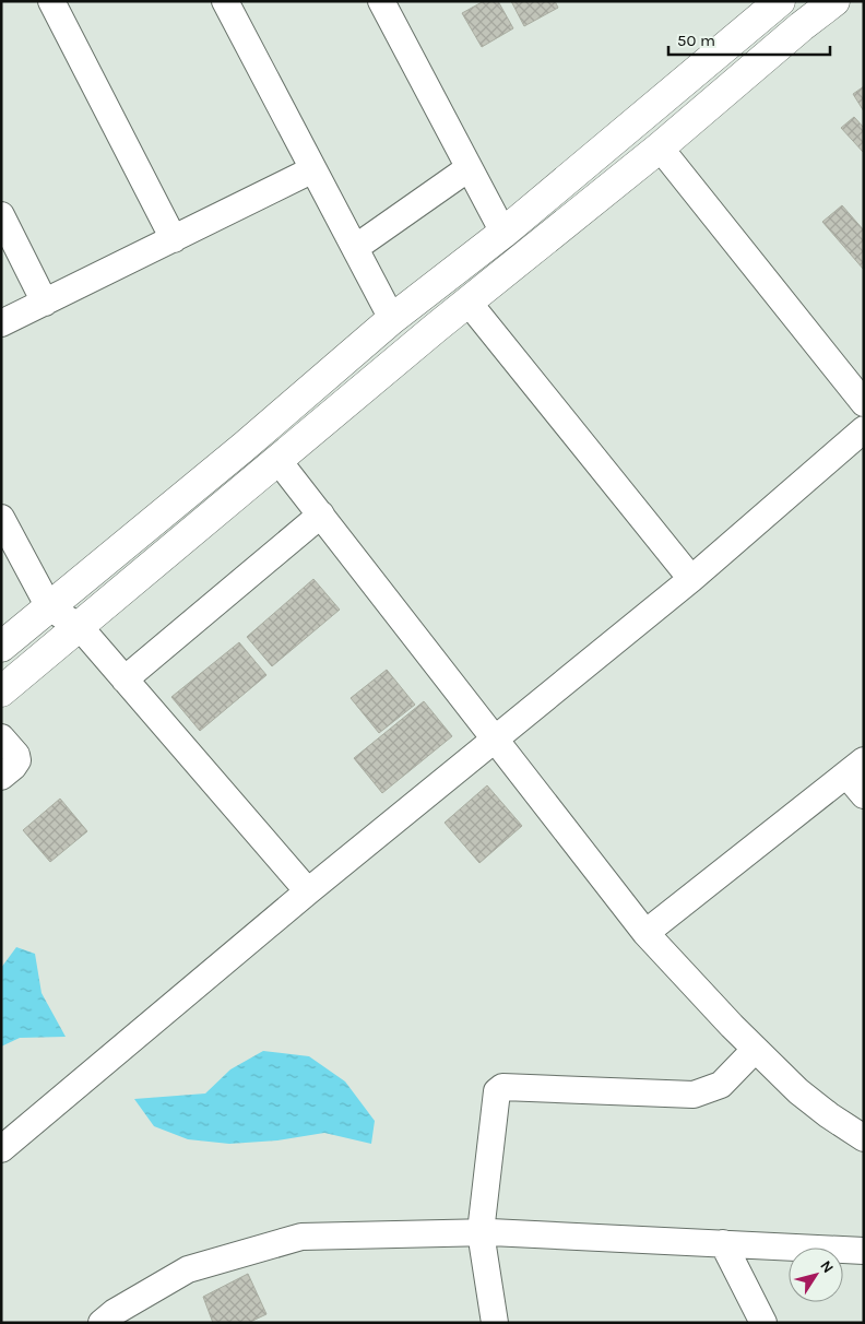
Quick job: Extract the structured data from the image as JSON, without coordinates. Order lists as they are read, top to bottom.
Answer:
{
  "scale_bar": "50 m",
  "north": "top right"
}
